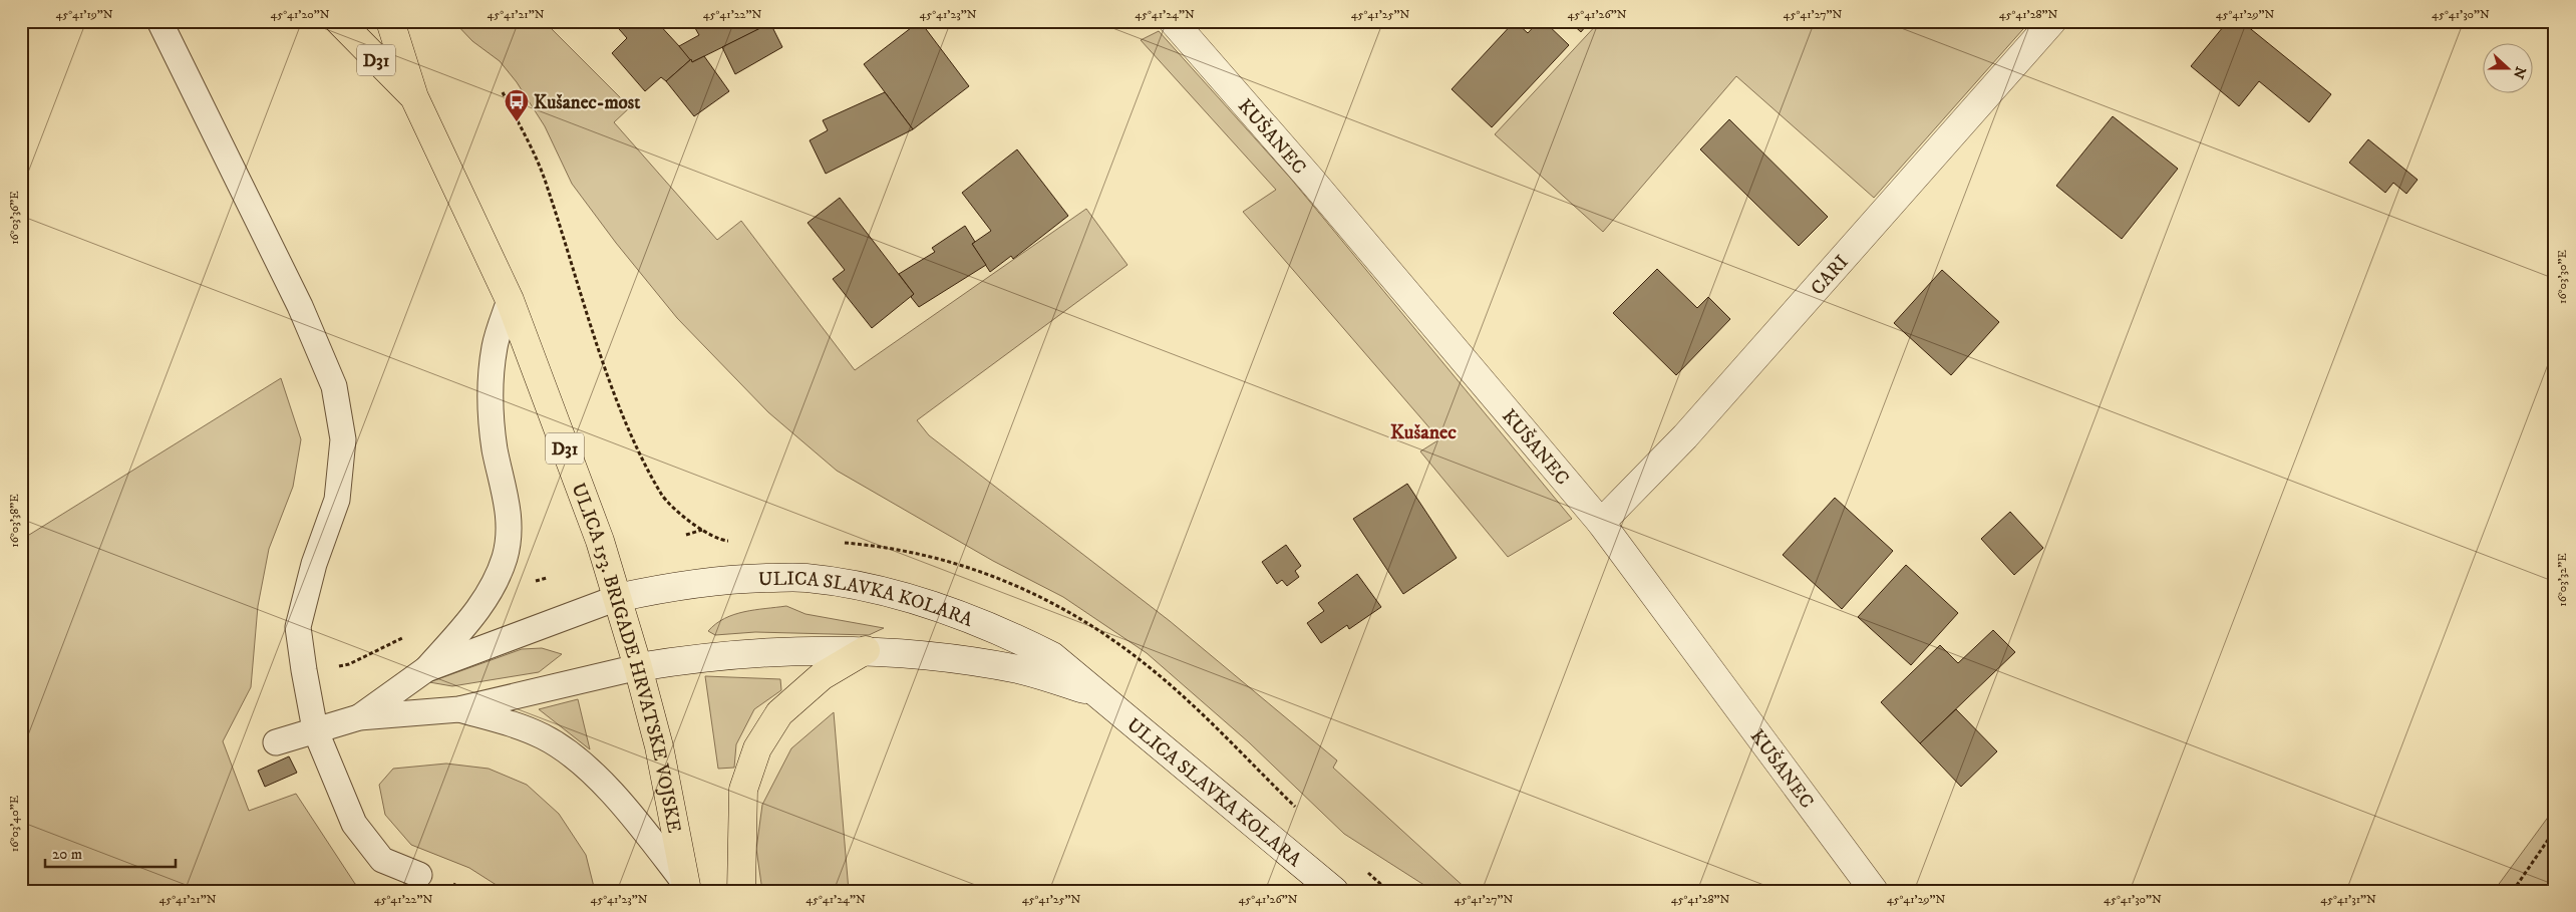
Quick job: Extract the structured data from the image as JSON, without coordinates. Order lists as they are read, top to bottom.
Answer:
{
  "streets": {
    "main road": ["D31", "ULICA 153. BRIGADE HRVATSKE VOJSKE"],
    "street": ["KUŠANEC", "CARI", "ULICA SLAVKA KOLARA"]
  },
  "crossings": [
    ["KUŠANEC", "CARI"],
    ["ULICA SLAVKA KOLARA", "ULICA 153. BRIGADE HRVATSKE VOJSKE"]
  ],
  "districts": ["Kušanec"],
  "places": {
    "bus stop": ["Kušanec-most"]
  },
  "scale_bar": "20 m",
  "north": "right",
  "coordinates": [
    "45°41'19\"N",
    "45°41'20\"N",
    "45°41'21\"N",
    "45°41'22\"N",
    "45°41'23\"N",
    "45°41'24\"N",
    "45°41'25\"N",
    "45°41'26\"N",
    "45°41'27\"N",
    "45°41'28\"N",
    "45°41'29\"N",
    "45°41'30\"N",
    "16°03'36\"E",
    "16°03'30\"E",
    "16°03'38\"E",
    "16°03'32\"E",
    "16°03'40\"E",
    "45°41'31\"N"
  ]
}
